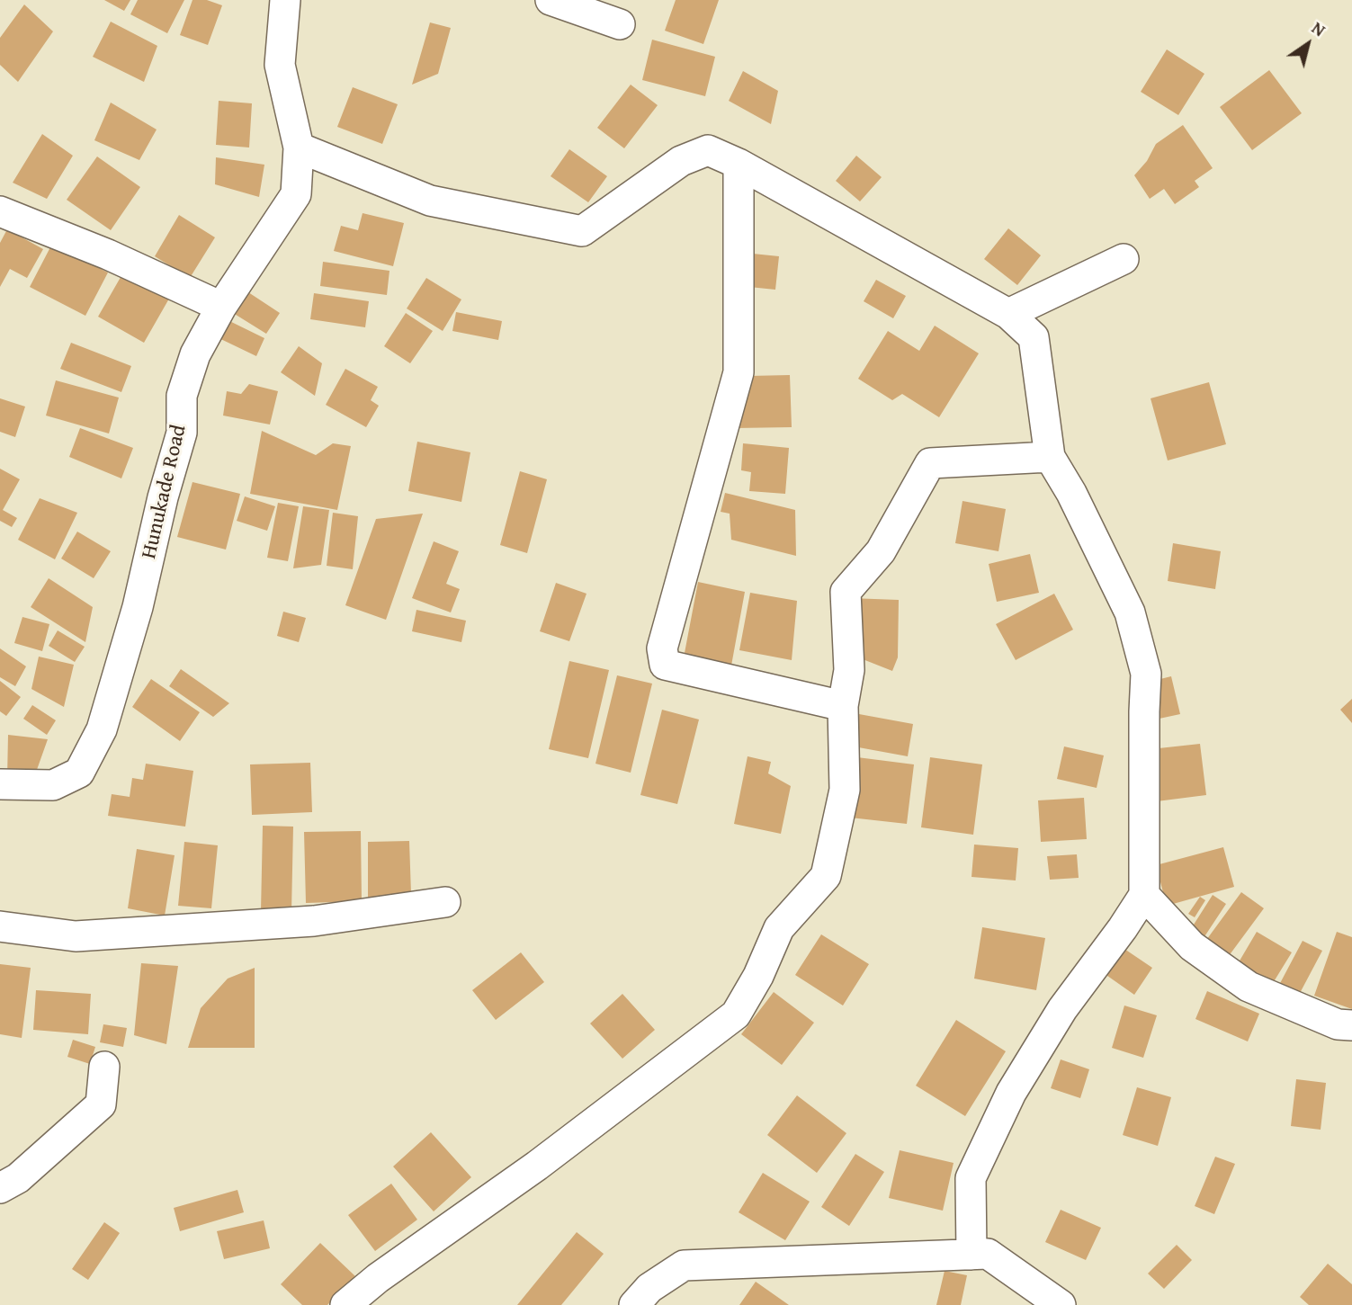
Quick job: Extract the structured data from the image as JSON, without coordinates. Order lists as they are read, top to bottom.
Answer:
{
  "streets": {
    "street": ["Hunukade Road"]
  },
  "north": "top right"
}
